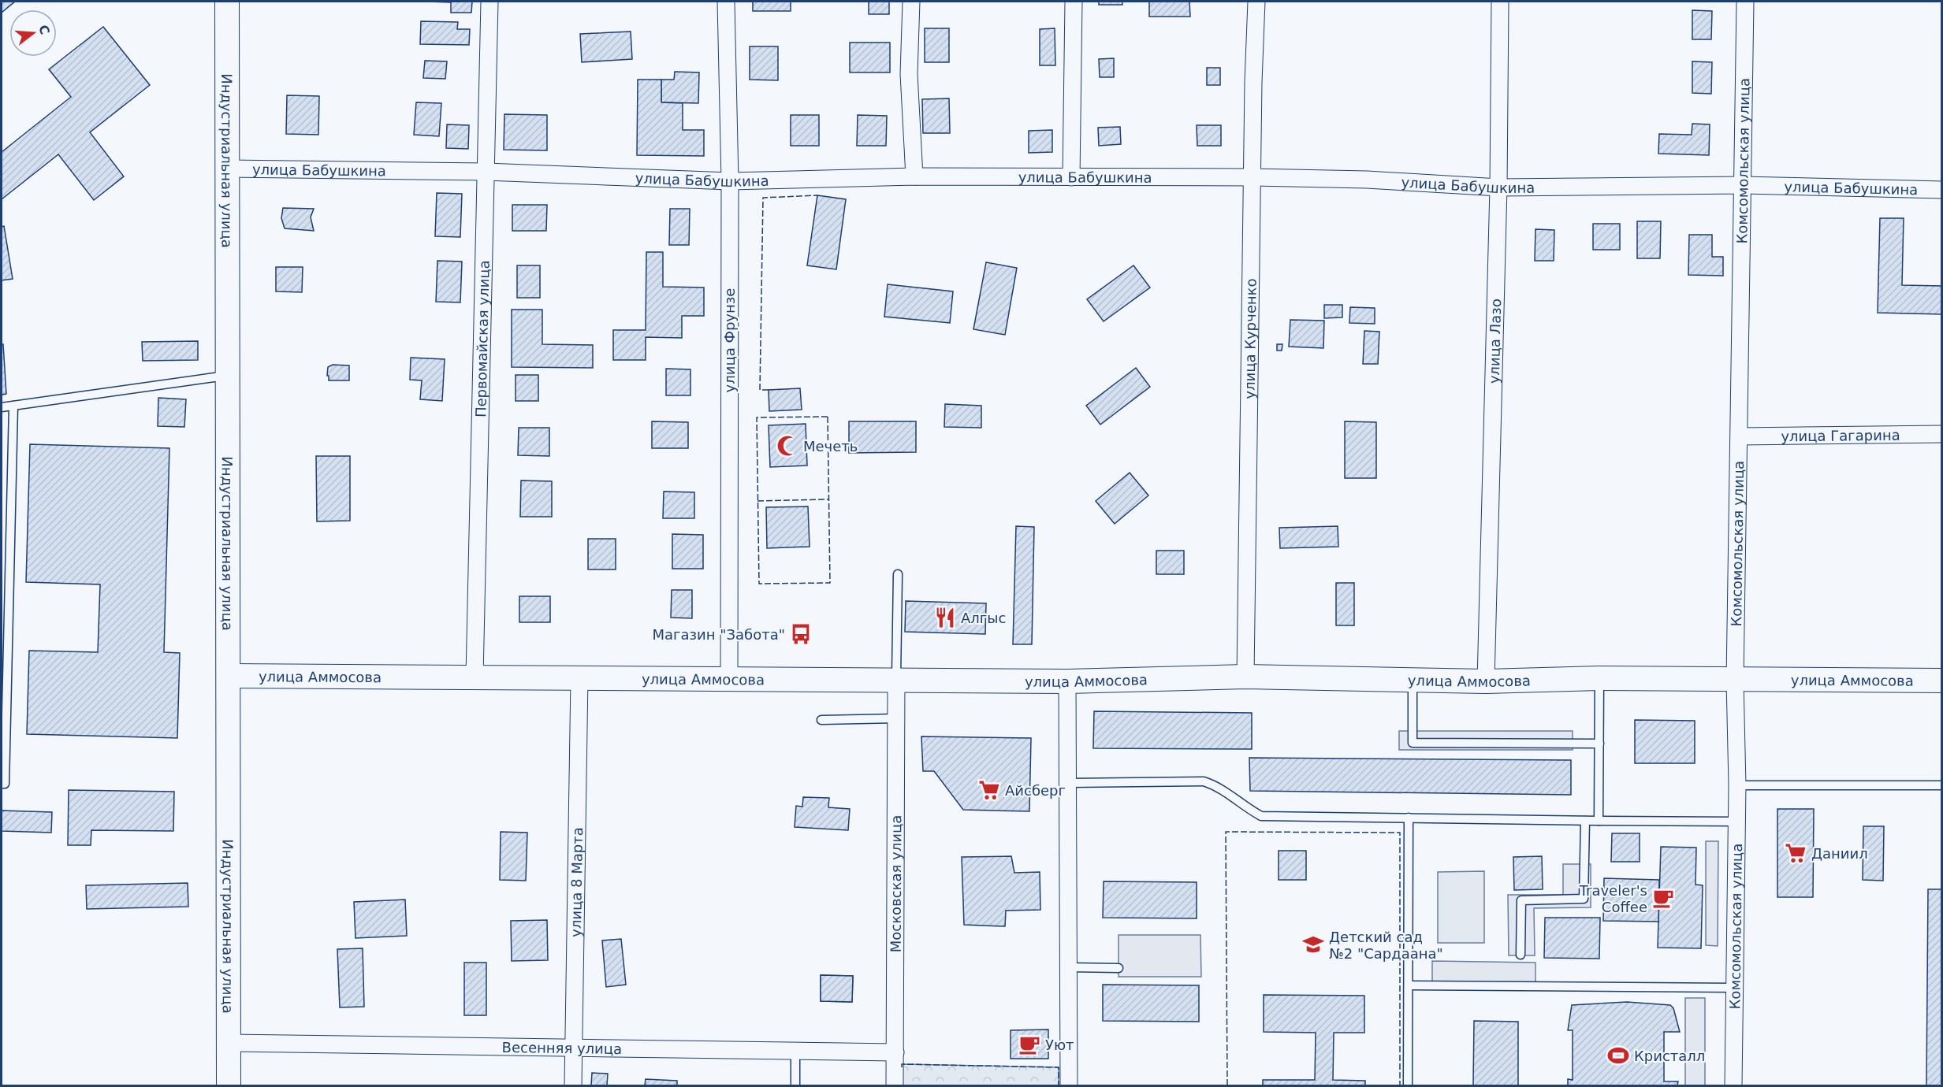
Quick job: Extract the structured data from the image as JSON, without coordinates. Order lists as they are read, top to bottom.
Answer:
{
  "streets": {
    "main road": ["Индустриальная улица", "улица Аммосова"],
    "street": [
      "Комсомольская улица",
      "улица Бабушкина",
      "Первомайская улица",
      "улица Курченко",
      "улица Фрунзе",
      "улица Лазо",
      "улица Гагарина",
      "улица 8 Марта",
      "Московская улица",
      "Весенняя улица"
    ]
  },
  "crossings": [
    ["Индустриальная улица", "улица Бабушкина"],
    ["Индустриальная улица", "улица Аммосова"],
    ["Индустриальная улица", "Весенняя улица"],
    ["Комсомольская улица", "улица Бабушкина"],
    ["Комсомольская улица", "улица Гагарина"],
    ["Комсомольская улица", "улица Аммосова"],
    ["улица Бабушкина", "Первомайская улица"],
    ["улица Бабушкина", "улица Курченко"],
    ["улица Бабушкина", "улица Фрунзе"],
    ["улица Бабушкина", "улица Лазо"],
    ["Первомайская улица", "улица Аммосова"],
    ["улица Курченко", "улица Аммосова"],
    ["улица Фрунзе", "улица Аммосова"],
    ["улица Лазо", "улица Аммосова"],
    ["улица Аммосова", "улица 8 Марта"],
    ["улица Аммосова", "Московская улица"],
    ["улица 8 Марта", "Весенняя улица"],
    ["Московская улица", "Весенняя улица"]
  ],
  "places": {
    "mosque": ["Мечеть"],
    "restaurant": ["Алгыс"],
    "bus stop": ["Магазин \"Забота\""],
    "supermarket": ["Айсберг", "Даниил"],
    "cafe": ["Traveler's Coffee", "Уют"],
    "school or university": ["Детский сад №2 \"Сардаана\""],
    "sports": ["Кристалл"]
  },
  "north": "right"
}
